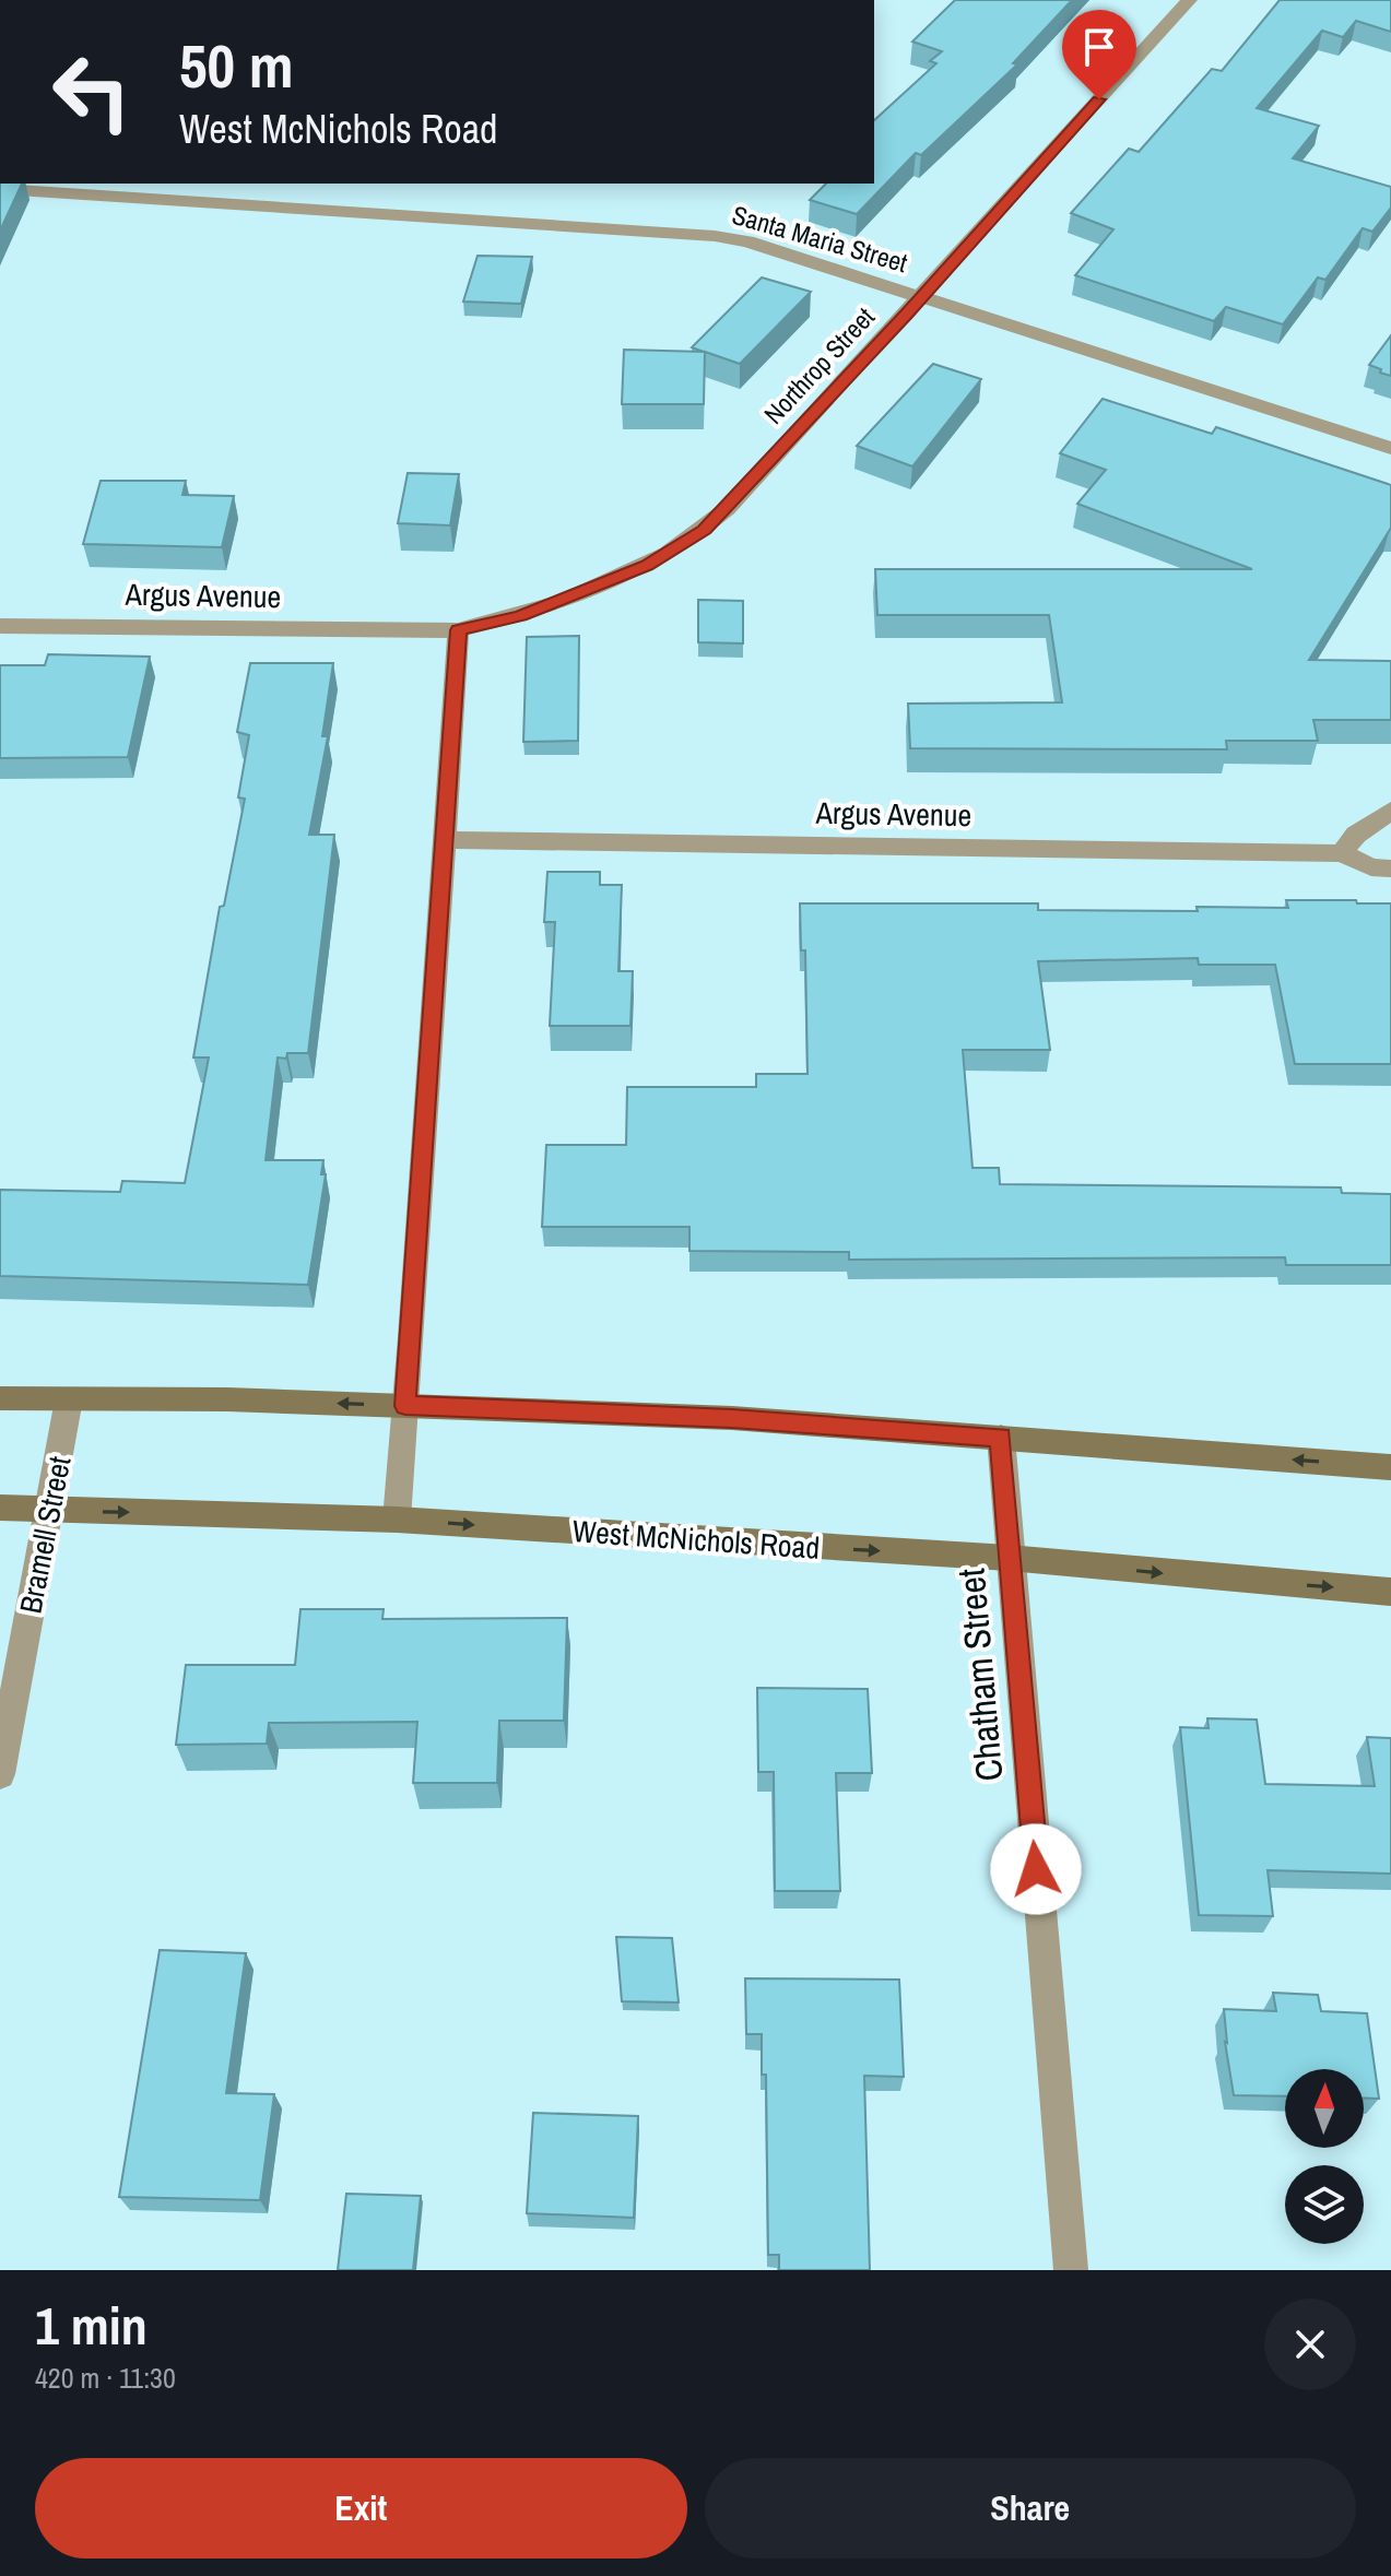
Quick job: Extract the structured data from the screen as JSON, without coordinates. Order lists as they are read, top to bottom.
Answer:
{
  "streets": {
    "main road": ["West McNichols Road"],
    "street": [
      "Santa Maria Street",
      "Northrop Street",
      "Argus Avenue",
      "Bramell Street",
      "Chatham Street"
    ]
  },
  "crossings": [
    ["Santa Maria Street", "Northrop Street"],
    ["Northrop Street", "Argus Avenue"],
    ["Bramell Street", "West McNichols Road"],
    ["West McNichols Road", "Chatham Street"]
  ],
  "north": "top",
  "page": {
    "turn": ["50 m", "West McNichols Road"],
    "heading": ["1 min", "420 m · 11:30"],
    "buttons": ["Exit", "Share"]
  }
}
